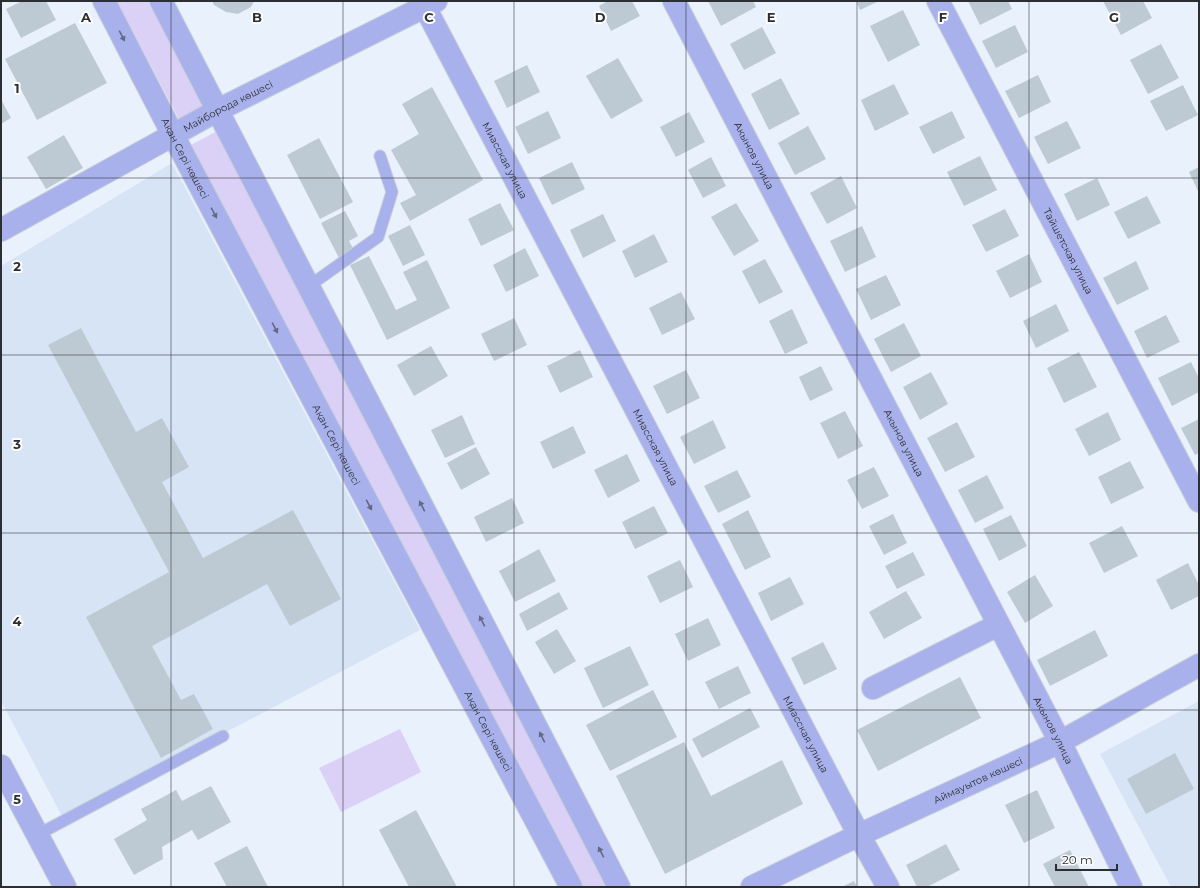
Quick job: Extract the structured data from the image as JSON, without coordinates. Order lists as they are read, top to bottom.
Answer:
{
  "streets": {
    "street": [
      "Майборода көшесі",
      "Акынов улица",
      "Ақан Сері көшесі",
      "Миасская улица",
      "Тайшетская улица",
      "Аймауытов көшесі"
    ]
  },
  "crossings": [
    ["Майборода көшесі", "Ақан Сері көшесі"],
    ["Майборода көшесі", "Миасская улица"],
    ["Акынов улица", "Аймауытов көшесі"],
    ["Миасская улица", "Аймауытов көшесі"]
  ],
  "scale_bar": "20 m",
  "grid": {
    "columns": [
      "A",
      "B",
      "C",
      "D",
      "E",
      "F",
      "G"
    ],
    "rows": [
      "1",
      "2",
      "3",
      "4",
      "5"
    ]
  }
}
